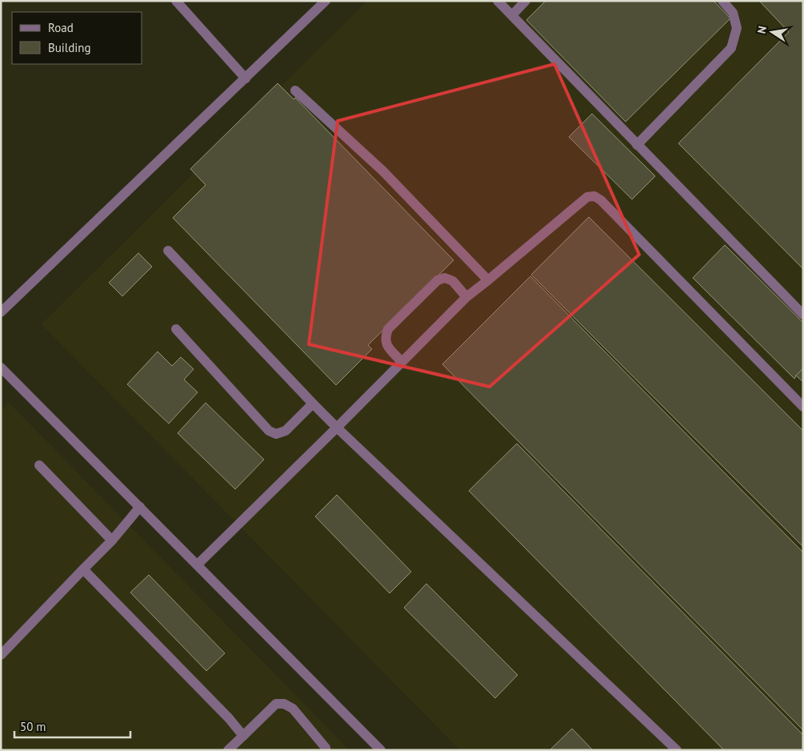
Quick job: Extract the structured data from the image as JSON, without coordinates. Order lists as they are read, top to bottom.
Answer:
{
  "legend": ["Road", "Building"],
  "scale_bar": "50 m",
  "north": "left"
}
